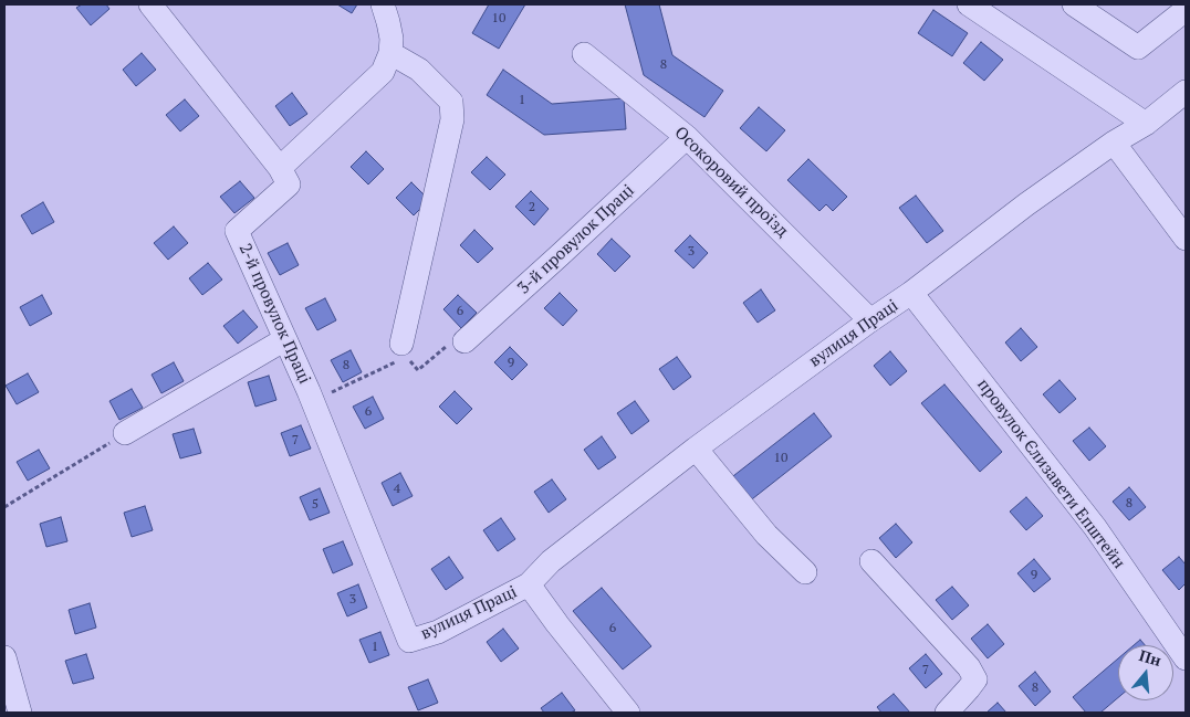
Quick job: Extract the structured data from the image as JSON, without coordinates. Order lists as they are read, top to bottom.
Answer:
{
  "streets": {
    "street": [
      "Осокоровий проїзд",
      "3-й провулок Праці",
      "2-й провулок Праці",
      "вулиця Праці",
      "провулок Єлизавети Епштейн"
    ]
  },
  "crossings": [
    ["Осокоровий проїзд", "3-й провулок Праці"],
    ["Осокоровий проїзд", "вулиця Праці"],
    ["2-й провулок Праці", "вулиця Праці"],
    ["вулиця Праці", "провулок Єлизавети Епштейн"]
  ],
  "house_numbers": [
    "10",
    "8",
    "1",
    "2",
    "3",
    "6",
    "9",
    "8",
    "6",
    "7",
    "10",
    "4",
    "8",
    "5",
    "9",
    "3",
    "6",
    "1",
    "7",
    "8"
  ],
  "north": "top"
}
